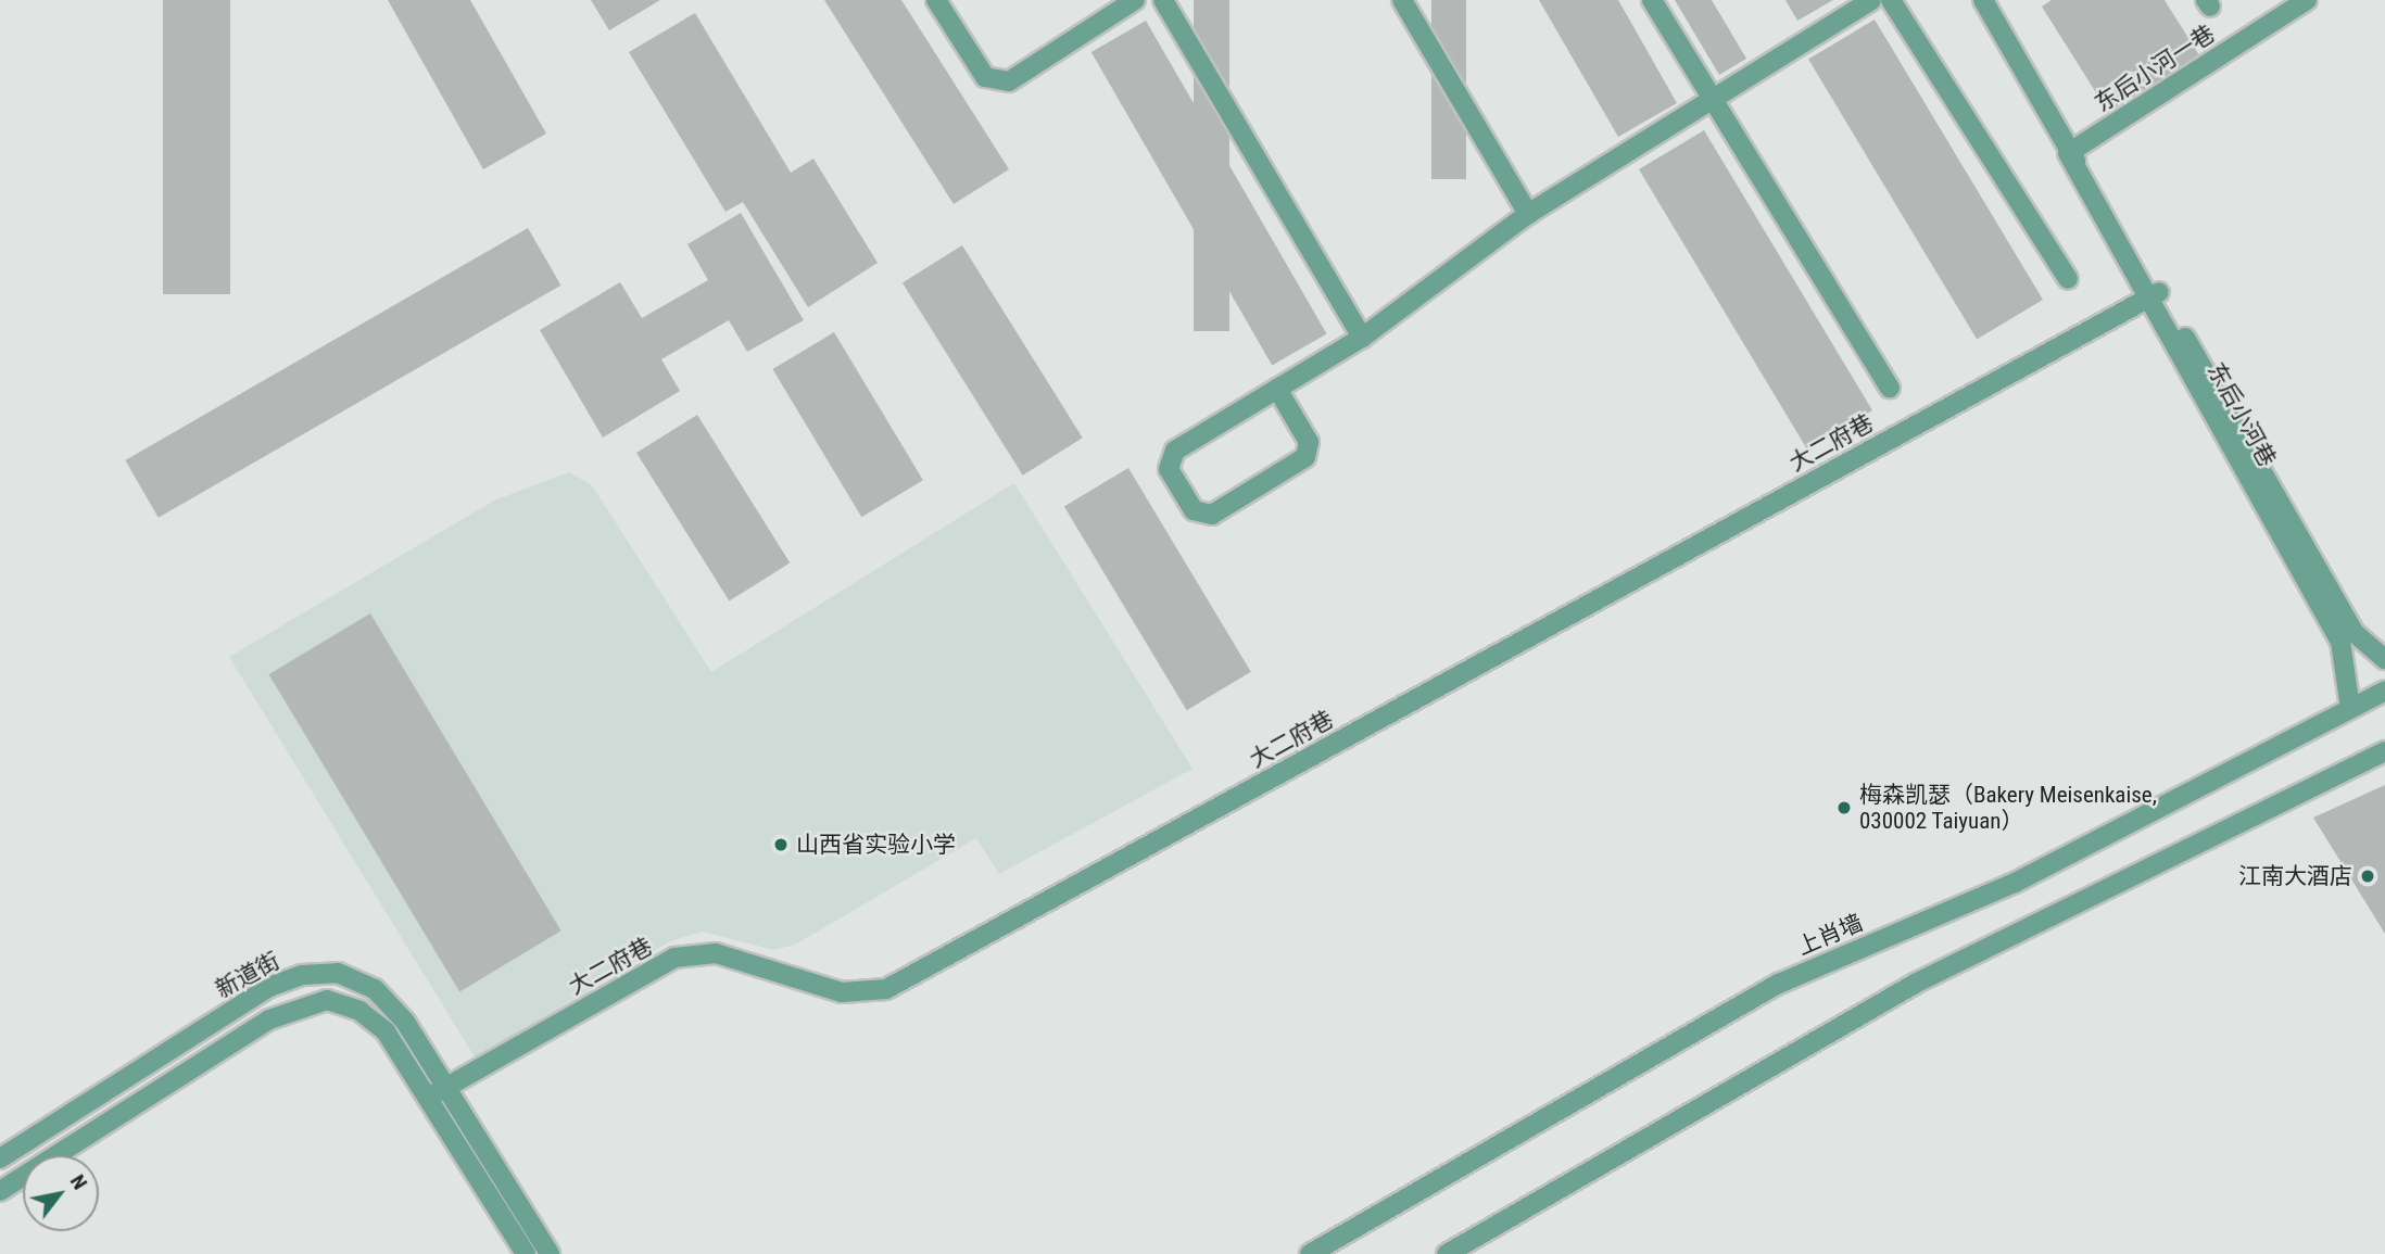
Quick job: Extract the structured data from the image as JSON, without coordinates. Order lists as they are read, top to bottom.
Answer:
{
  "streets": {
    "street": [
      "东后小河一巷",
      "东后小河巷",
      "大二府巷",
      "上肖墙",
      "新道街"
    ]
  },
  "crossings": [
    ["东后小河一巷", "东后小河巷"],
    ["东后小河巷", "大二府巷"],
    ["东后小河巷", "上肖墙"],
    ["大二府巷", "新道街"]
  ],
  "places": ["梅森凯瑟（Bakery Meisenkaise, 030002 Taiyuan）", "山西省实验小学", "江南大酒店"],
  "north": "top right"
}
